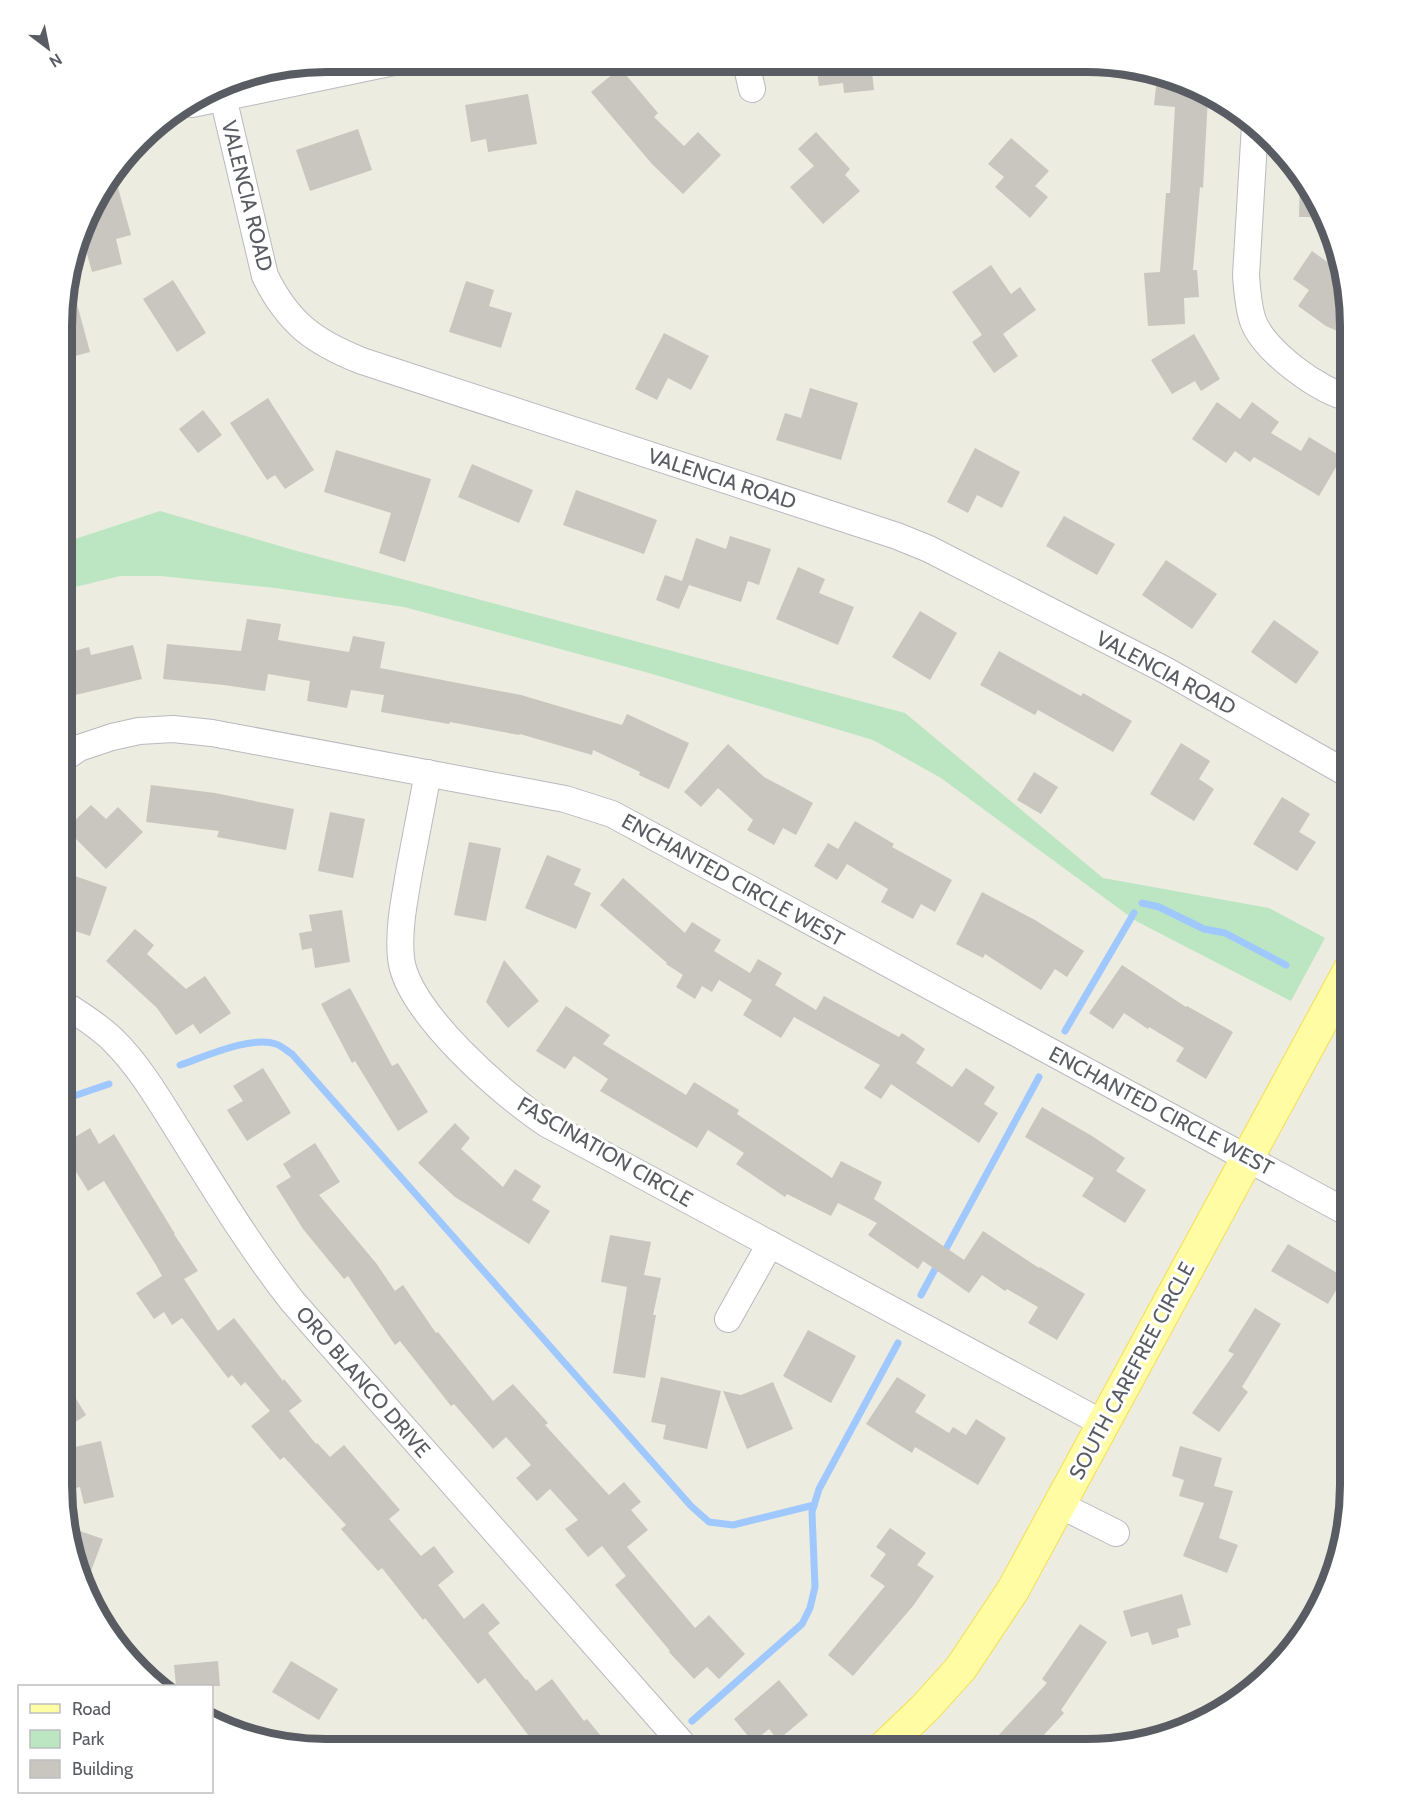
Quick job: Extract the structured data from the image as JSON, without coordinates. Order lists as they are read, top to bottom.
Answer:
{
  "streets": {
    "main road": ["SOUTH CAREFREE CIRCLE"],
    "street": [
      "VALENCIA ROAD",
      "ENCHANTED CIRCLE WEST",
      "FASCINATION CIRCLE",
      "ORO BLANCO DRIVE"
    ]
  },
  "crossings": [
    ["ENCHANTED CIRCLE WEST", "FASCINATION CIRCLE"],
    ["ENCHANTED CIRCLE WEST", "SOUTH CAREFREE CIRCLE"],
    ["FASCINATION CIRCLE", "SOUTH CAREFREE CIRCLE"]
  ],
  "legend": ["Road", "Park", "Building"],
  "north": "bottom right"
}
